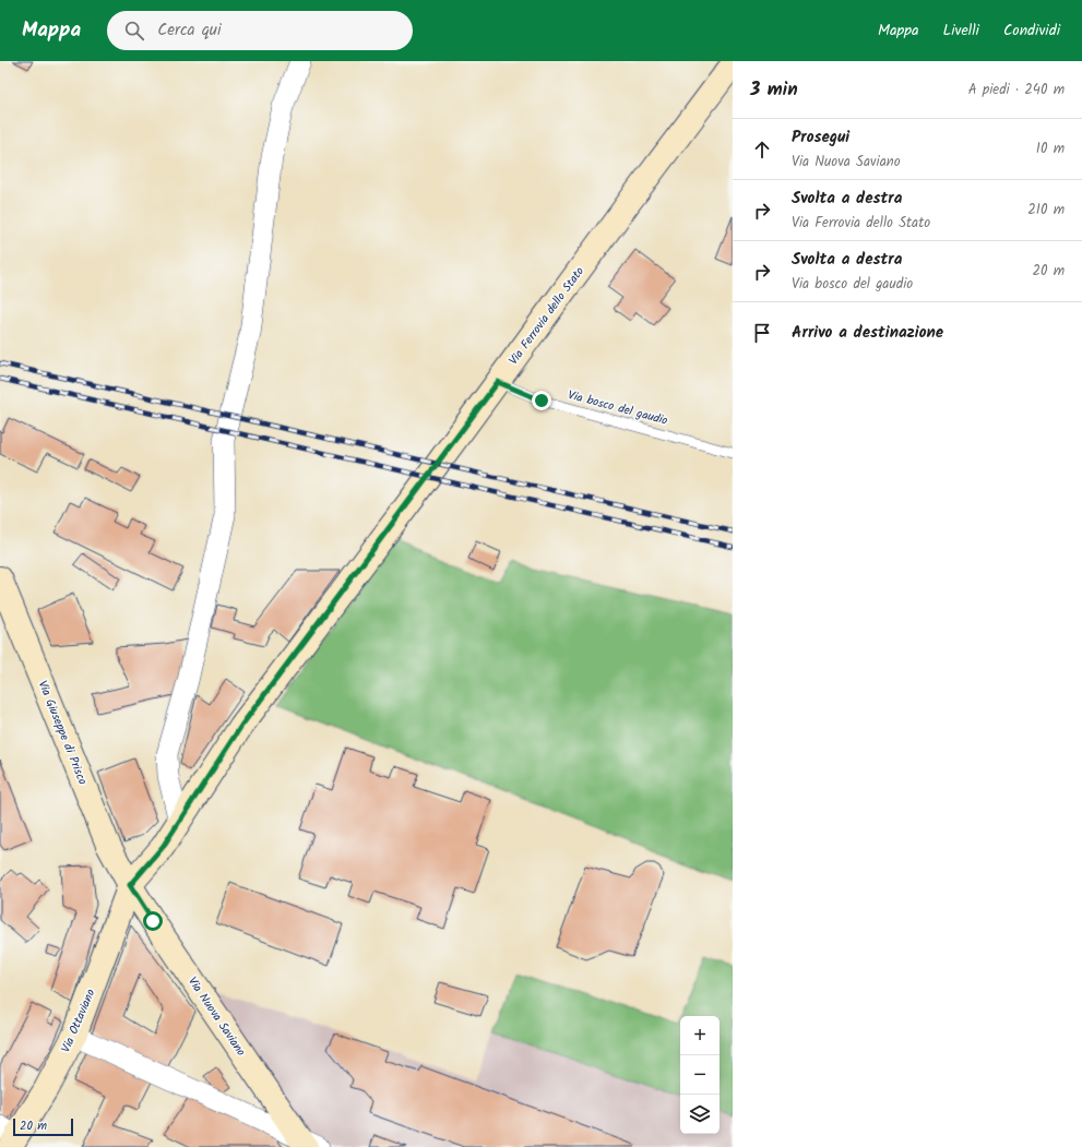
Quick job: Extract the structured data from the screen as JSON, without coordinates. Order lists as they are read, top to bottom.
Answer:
{
  "streets": {
    "main road": [
      "Via Ferrovia dello Stato",
      "Via Giuseppe di Prisco",
      "Via Nuova Saviano",
      "Via Ottaviano"
    ],
    "lane": ["Via bosco del gaudio"]
  },
  "crossings": [
    ["Via Ferrovia dello Stato", "Via bosco del gaudio"],
    ["Via Ferrovia dello Stato", "Via Giuseppe di Prisco"],
    ["Via Ferrovia dello Stato", "Via Nuova Saviano"],
    ["Via Ferrovia dello Stato", "Via Ottaviano"],
    ["Via Giuseppe di Prisco", "Via Nuova Saviano"],
    ["Via Giuseppe di Prisco", "Via Ottaviano"],
    ["Via Nuova Saviano", "Via Ottaviano"]
  ],
  "scale_bar": "20 m",
  "page": {
    "header": "Mappa",
    "search": "Cerca qui",
    "nav": ["Mappa", "Livelli", "Condividi"],
    "heading": ["3 min", "A piedi · 240 m"],
    "list": [
      ["Prosegui", "Via Nuova Saviano", "10 m"],
      ["Svolta a destra", "Via Ferrovia dello Stato", "210 m"],
      ["Svolta a destra", "Via bosco del gaudio", "20 m"],
      "Arrivo a destinazione"
    ],
    "map_buttons": ["+", "−"],
    "scale": "20 m"
  }
}
